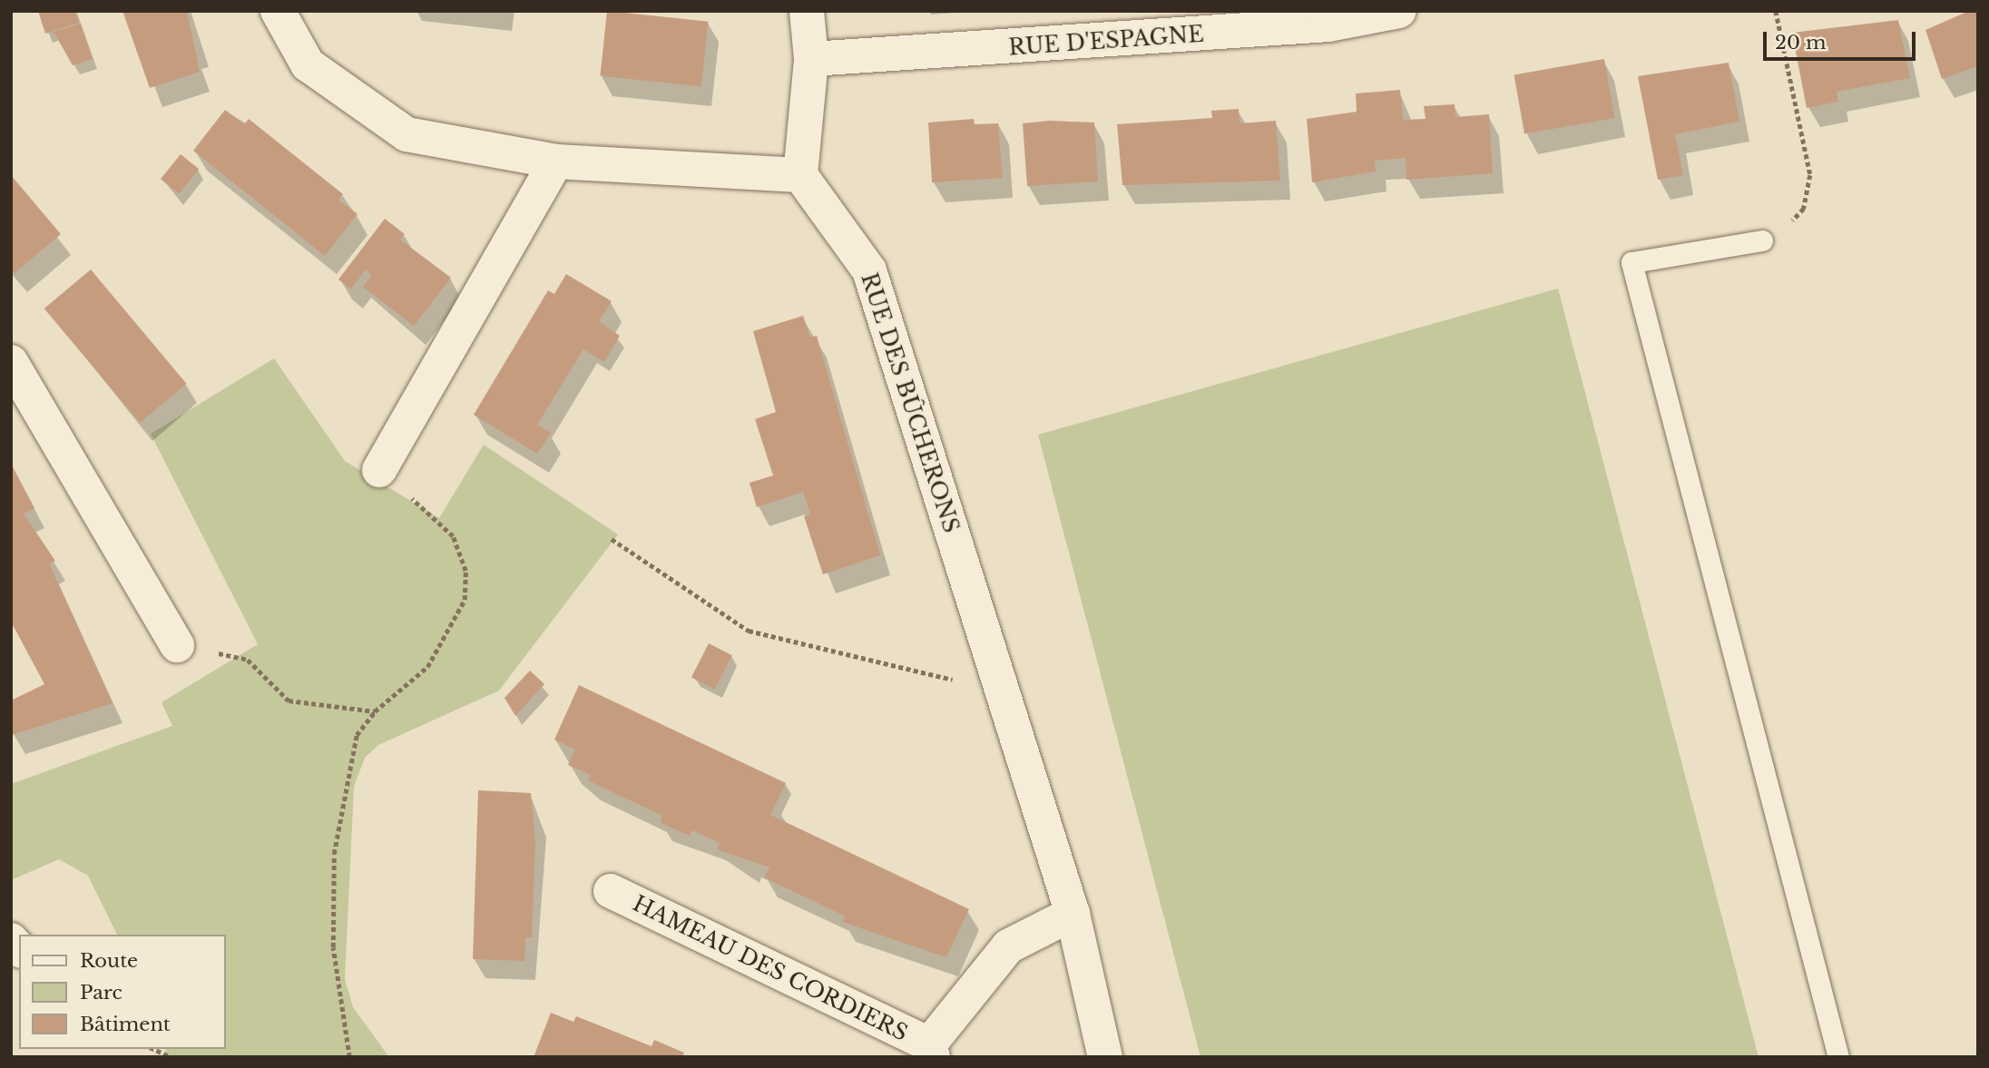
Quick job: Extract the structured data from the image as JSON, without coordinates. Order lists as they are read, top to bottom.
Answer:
{
  "streets": {
    "street": ["RUE D'ESPAGNE", "RUE DES BÛCHERONS", "HAMEAU DES CORDIERS"]
  },
  "crossings": [
    ["RUE DES BÛCHERONS", "HAMEAU DES CORDIERS"]
  ],
  "legend": ["Route", "Parc", "Bâtiment"],
  "scale_bar": "20 m"
}
